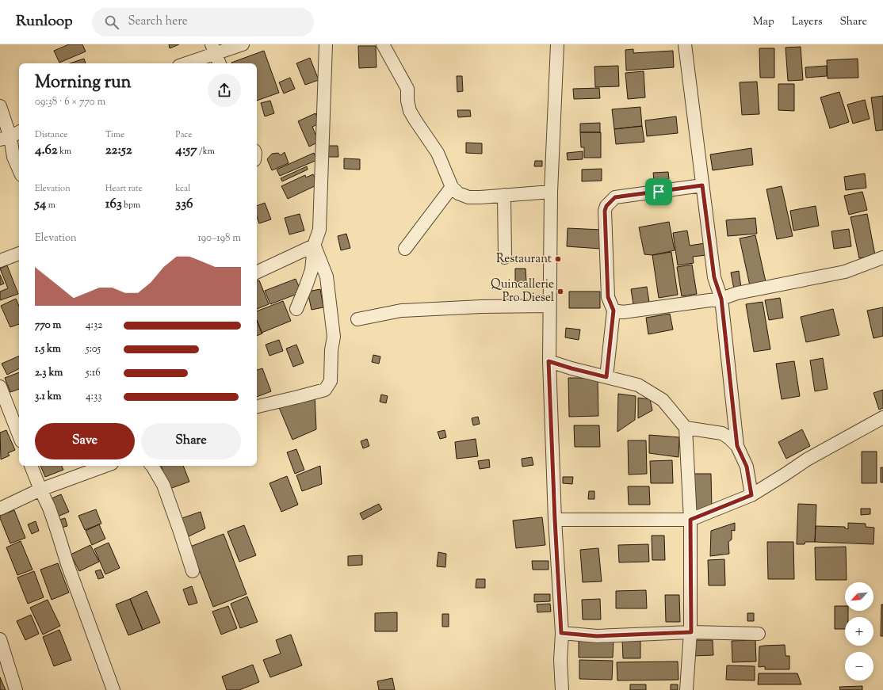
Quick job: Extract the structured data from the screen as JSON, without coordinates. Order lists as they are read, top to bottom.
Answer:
{
  "places": ["Restaurant", "Quincallerie Pro Diesel"],
  "north": "bottom left",
  "page": {
    "header": "Runloop",
    "search": "Search here",
    "nav": ["Map", "Layers", "Share"],
    "heading": ["Morning run", "09:38 · 6 × 770 m"],
    "stats": [
      ["Distance", "4.62 km"],
      ["Time", "22:52"],
      ["Pace", "4:57 /km"],
      ["Elevation", "54 m"],
      ["Heart rate", "163 bpm"],
      ["kcal", "336"]
    ],
    "chart": ["Elevation", "190–198 m"],
    "list": [
      {
        "name": "770 m",
        "note": "4:32"
      },
      {
        "name": "1.5 km",
        "note": "5:05"
      },
      {
        "name": "2.3 km",
        "note": "5:16"
      },
      {
        "name": "3.1 km",
        "note": "4:33"
      }
    ],
    "buttons": ["Save", "Share"],
    "map_buttons": ["+", "−"]
  }
}
